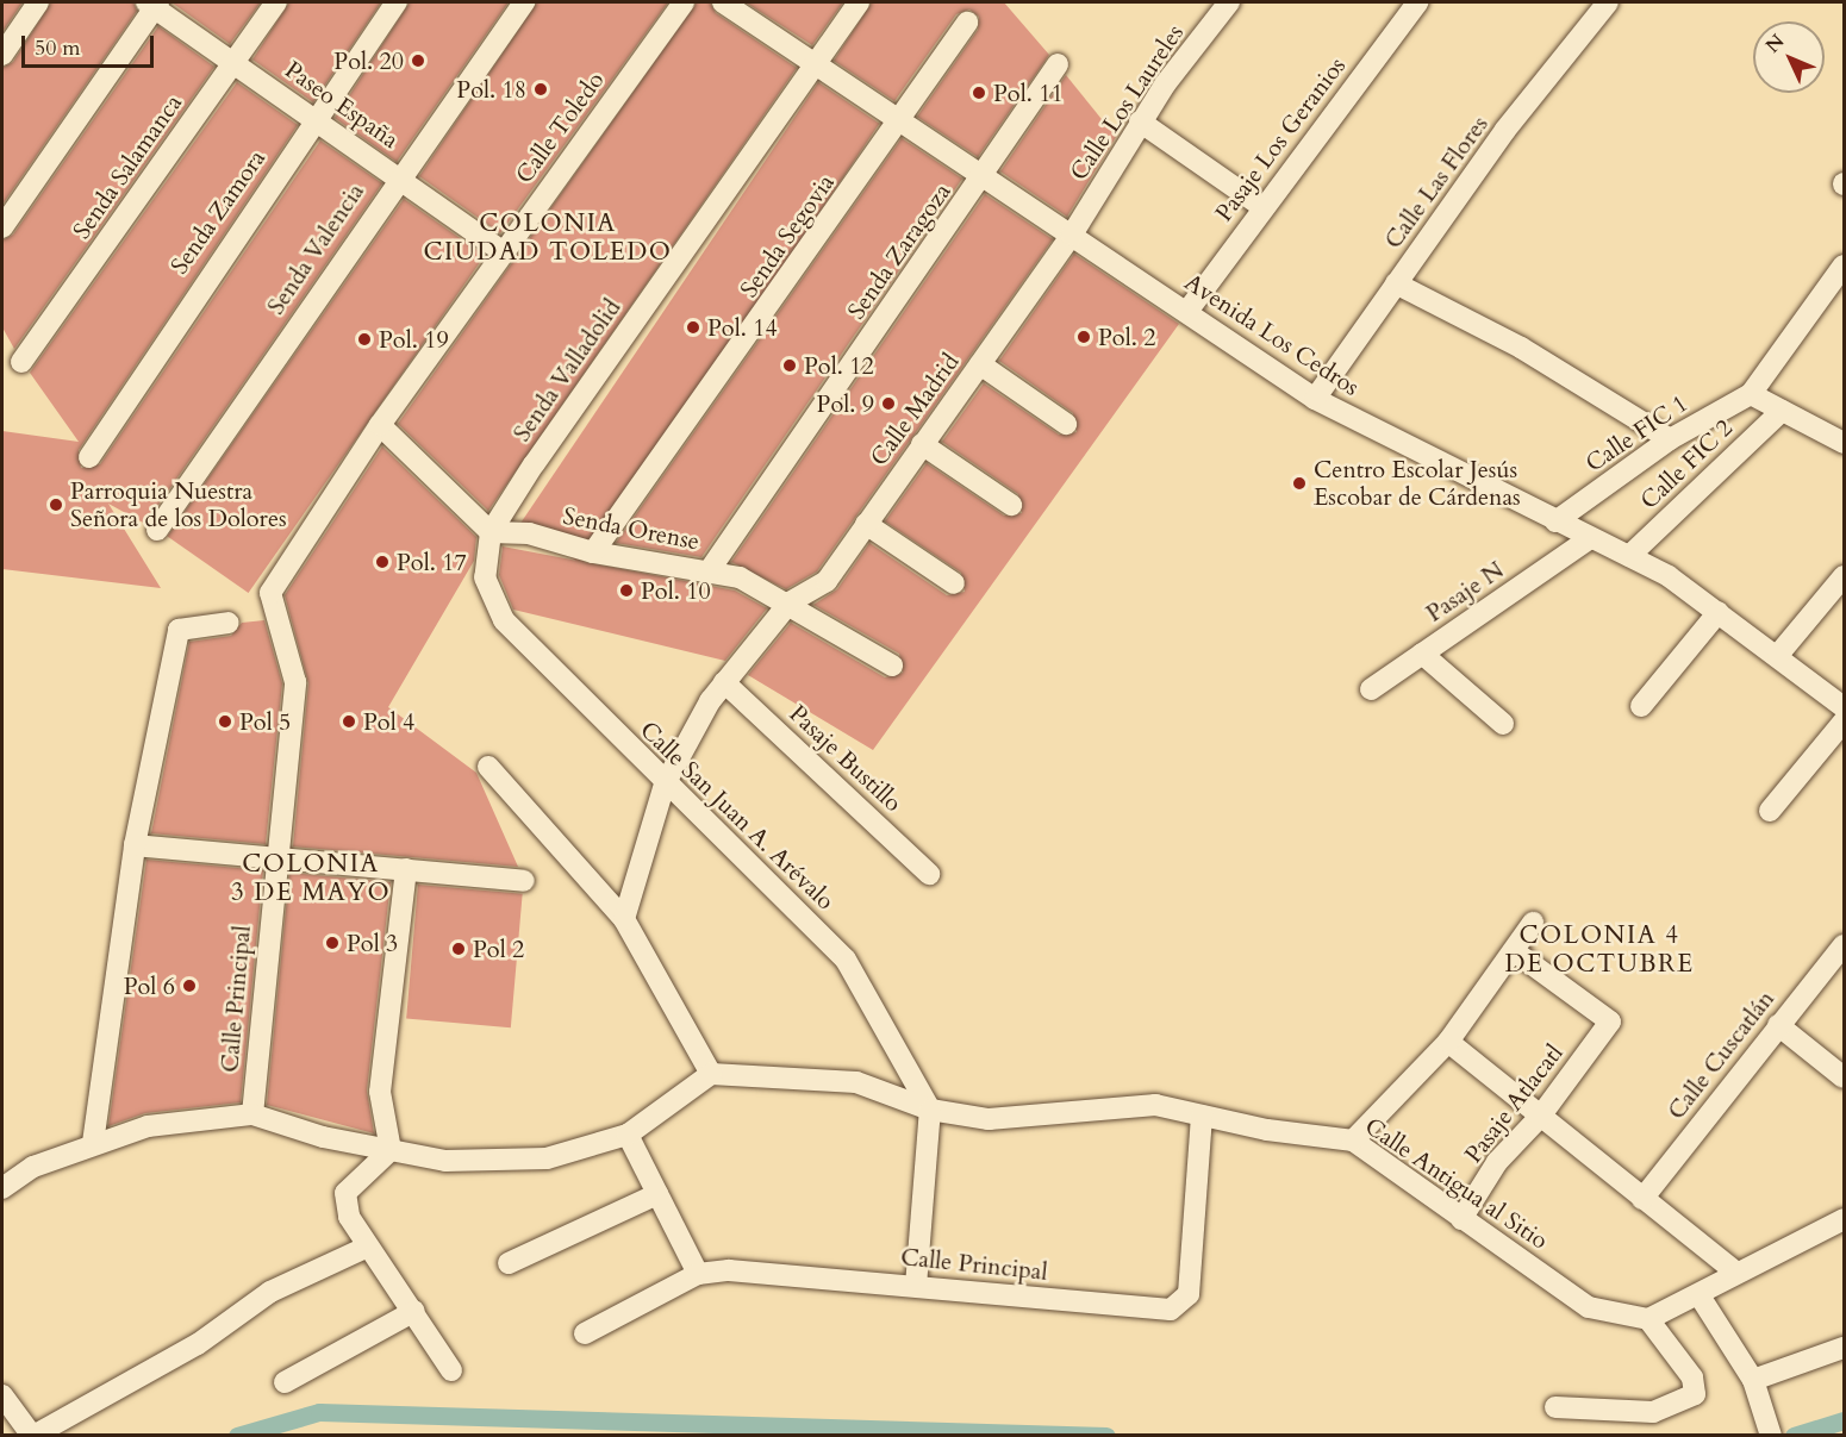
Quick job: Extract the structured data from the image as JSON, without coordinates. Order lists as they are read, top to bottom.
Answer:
{
  "streets": {
    "street": [
      "Calle Los Laureles",
      "Paseo España",
      "Calle Toledo",
      "Pasaje Los Geranios",
      "Senda Salamanca",
      "Calle Las Flores",
      "Senda Zamora",
      "Senda Segovia",
      "Senda Valencia",
      "Senda Zaragoza",
      "Avenida Los Cedros",
      "Senda Valladolid",
      "Calle Madrid",
      "Calle FIC 1",
      "Calle FIC 2",
      "Senda Orense",
      "Pasaje N",
      "Pasaje Bustillo",
      "Calle San Juan A. Arévalo",
      "Calle Principal",
      "Calle Cuscatlán",
      "Pasaje Atlacatl",
      "Calle Antigua al Sitio"
    ]
  },
  "crossings": [
    ["Calle Los Laureles", "Avenida Los Cedros"],
    ["Calle Los Laureles", "Calle Madrid"],
    ["Paseo España", "Calle Toledo"],
    ["Paseo España", "Senda Salamanca"],
    ["Paseo España", "Senda Zamora"],
    ["Paseo España", "Senda Valencia"],
    ["Calle Toledo", "Calle Principal"],
    ["Pasaje Los Geranios", "Avenida Los Cedros"],
    ["Calle Las Flores", "Avenida Los Cedros"],
    ["Senda Segovia", "Avenida Los Cedros"],
    ["Senda Segovia", "Senda Orense"],
    ["Senda Zaragoza", "Avenida Los Cedros"],
    ["Senda Zaragoza", "Senda Orense"],
    ["Avenida Los Cedros", "Senda Valladolid"],
    ["Avenida Los Cedros", "Calle Madrid"],
    ["Avenida Los Cedros", "Calle FIC 1"],
    ["Avenida Los Cedros", "Calle FIC 2"],
    ["Avenida Los Cedros", "Pasaje N"],
    ["Senda Valladolid", "Senda Orense"],
    ["Senda Valladolid", "Calle San Juan A. Arévalo"],
    ["Calle Madrid", "Senda Orense"],
    ["Senda Orense", "Calle San Juan A. Arévalo"],
    ["Calle San Juan A. Arévalo", "Calle Antigua al Sitio"],
    ["Calle Principal", "Calle Antigua al Sitio"],
    ["Pasaje Atlacatl", "Calle Antigua al Sitio"]
  ],
  "districts": ["COLONIA CIUDAD TOLEDO", "COLONIA 3 DE MAYO", "COLONIA 4 DE OCTUBRE"],
  "places": [
    "Pol. 20",
    "Pol. 18",
    "Pol. 11",
    "Pol. 14",
    "Pol. 2",
    "Pol. 19",
    "Pol. 12",
    "Pol. 9",
    "Centro Escolar Jesús Escobar de Cárdenas",
    "Parroquia Nuestra Señora de los Dolores",
    "Pol. 17",
    "Pol. 10",
    "Pol 5",
    "Pol 4",
    "Pol 3",
    "Pol 2",
    "Pol 6"
  ],
  "scale_bar": "50 m",
  "north": "top left"
}
